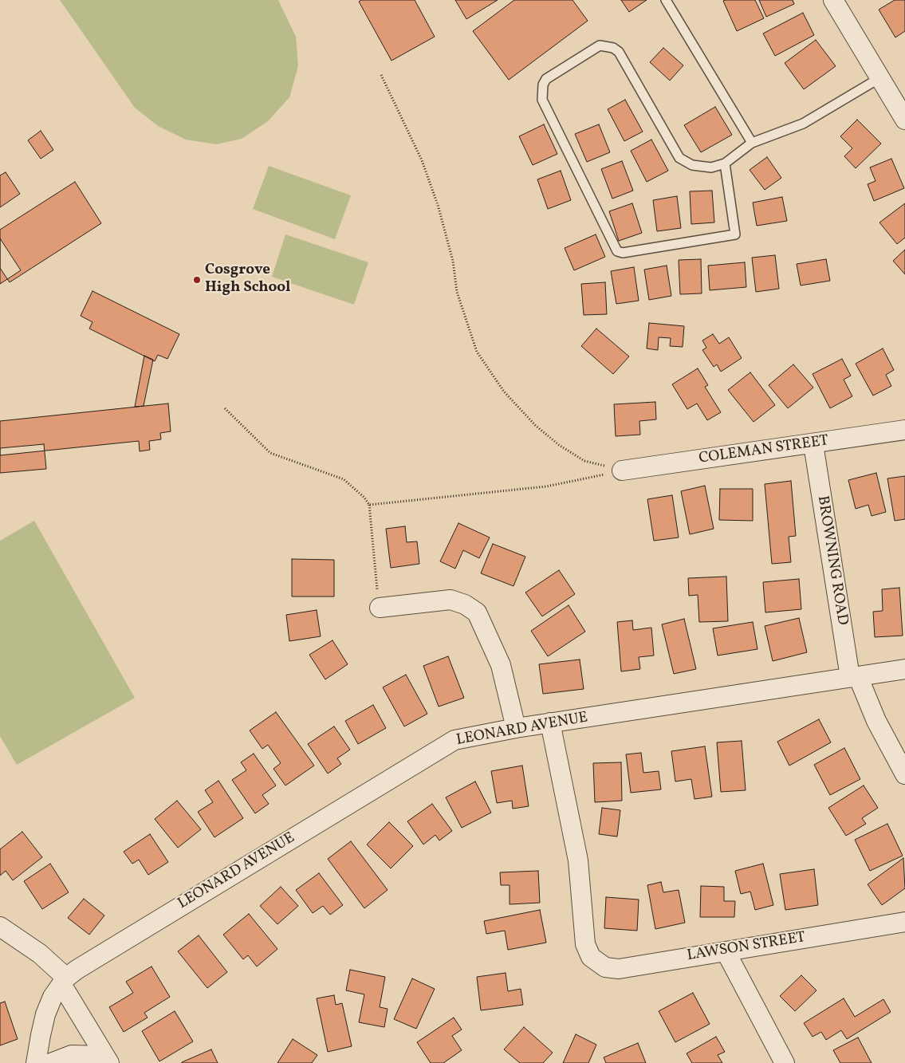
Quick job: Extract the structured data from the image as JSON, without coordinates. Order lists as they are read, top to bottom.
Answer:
{
  "streets": {
    "street": [
      "COLEMAN STREET",
      "BROWNING ROAD",
      "LEONARD AVENUE",
      "LAWSON STREET"
    ]
  },
  "crossings": [
    ["COLEMAN STREET", "BROWNING ROAD"],
    ["BROWNING ROAD", "LEONARD AVENUE"],
    ["LEONARD AVENUE", "LAWSON STREET"]
  ],
  "places": ["Cosgrove High School"]
}
